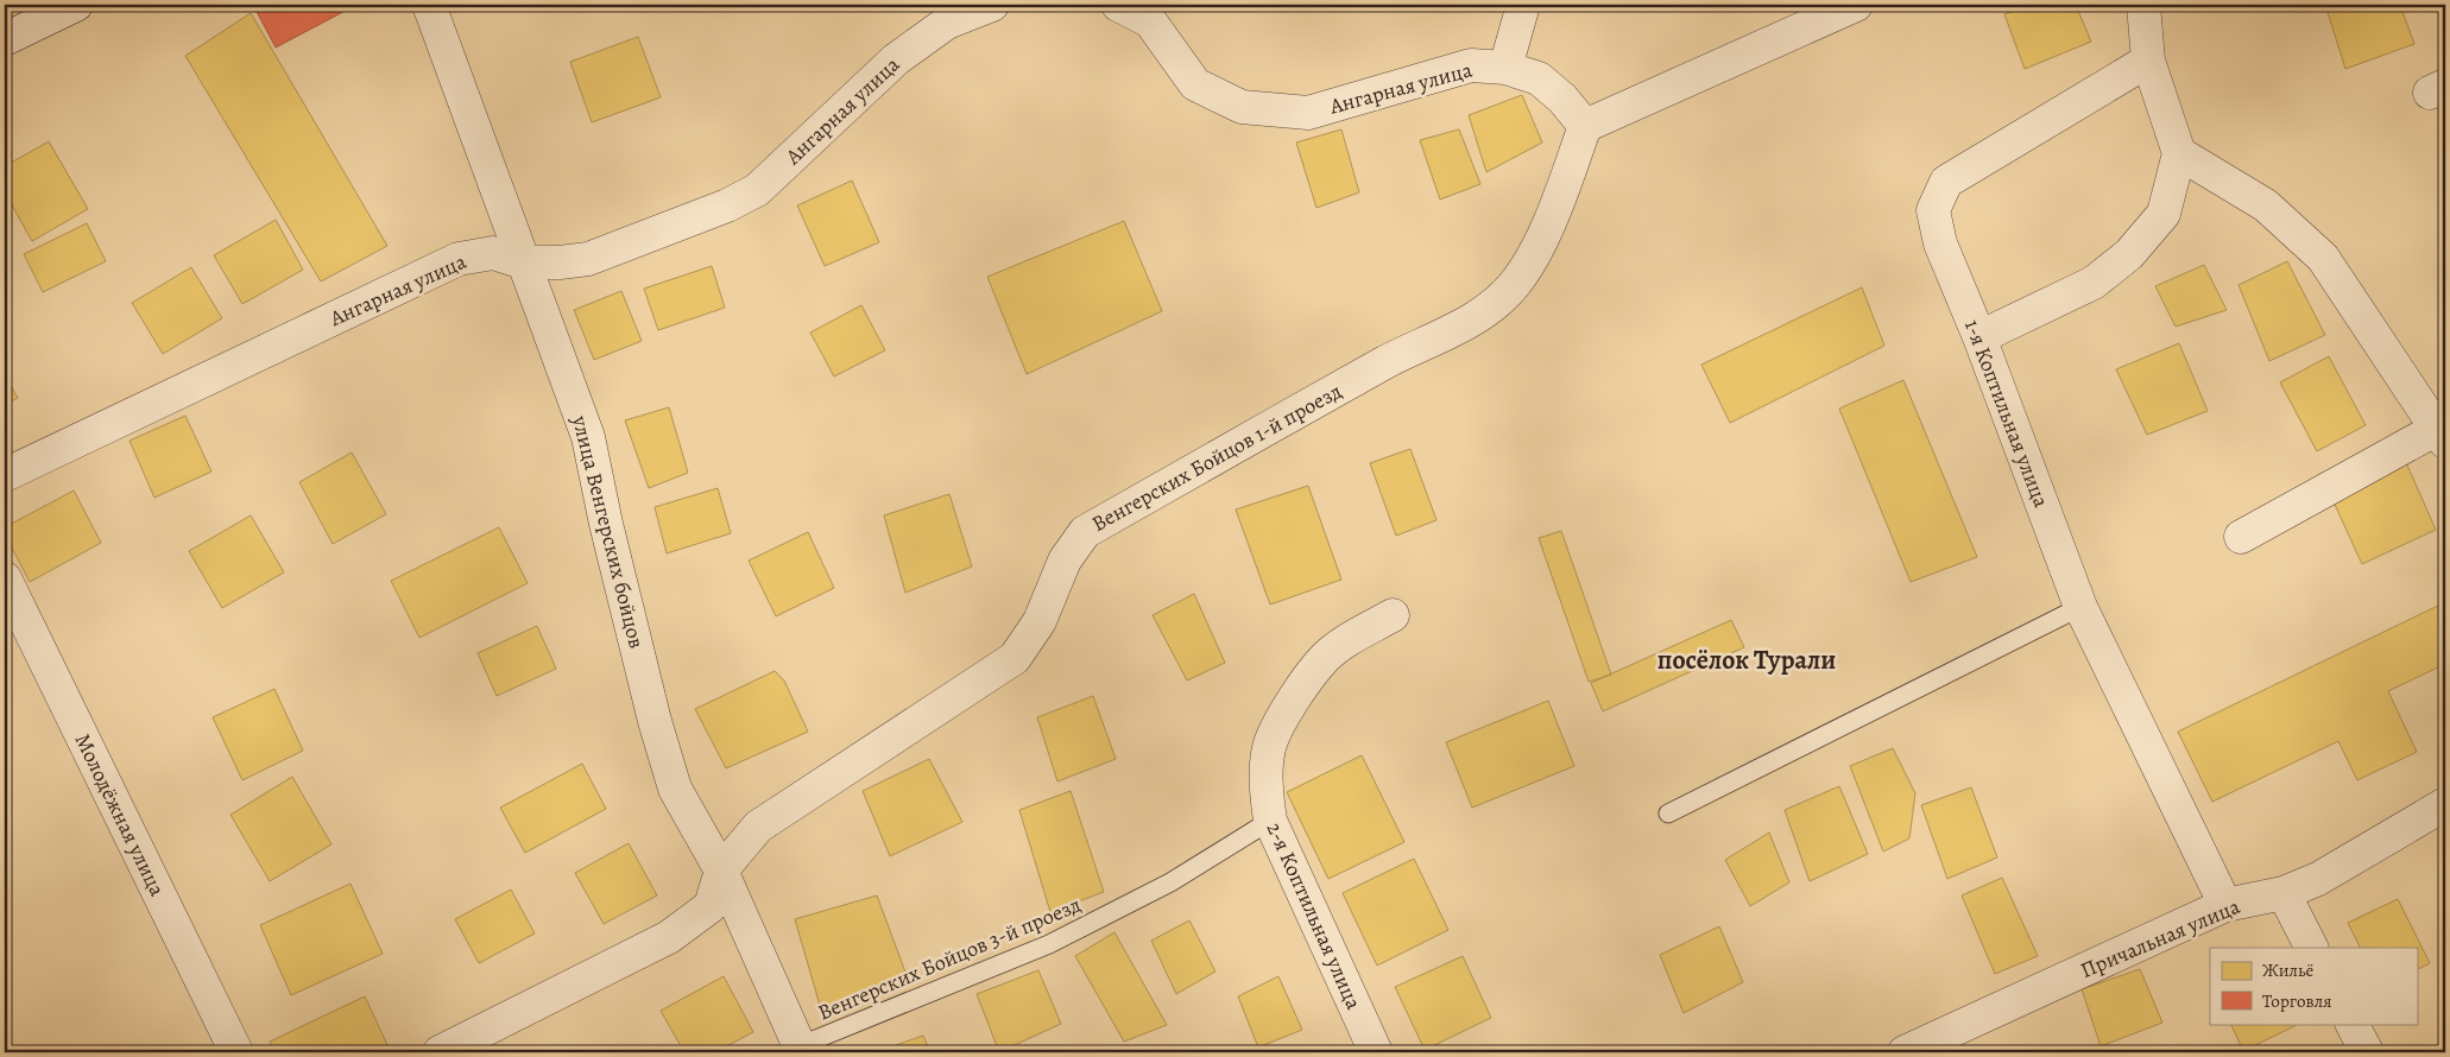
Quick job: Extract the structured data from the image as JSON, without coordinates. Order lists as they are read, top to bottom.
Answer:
{
  "streets": {
    "street": [
      "Ангарная улица",
      "1-я Коптильная улица",
      "Венгерских Бойцов 1-й проезд",
      "улица Венгерских бойцов",
      "Молодёжная улица",
      "2-я Коптильная улица",
      "Причальная улица"
    ],
    "lane": ["Венгерских Бойцов 3-й проезд"]
  },
  "crossings": [
    ["Ангарная улица", "Венгерских Бойцов 1-й проезд"],
    ["Ангарная улица", "улица Венгерских бойцов"],
    ["1-я Коптильная улица", "Причальная улица"],
    ["Венгерских Бойцов 1-й проезд", "улица Венгерских бойцов"],
    ["улица Венгерских бойцов", "Венгерских Бойцов 3-й проезд"],
    ["2-я Коптильная улица", "Венгерских Бойцов 3-й проезд"]
  ],
  "districts": ["посёлок Турали"],
  "legend": ["Жильё", "Торговля"]
}
